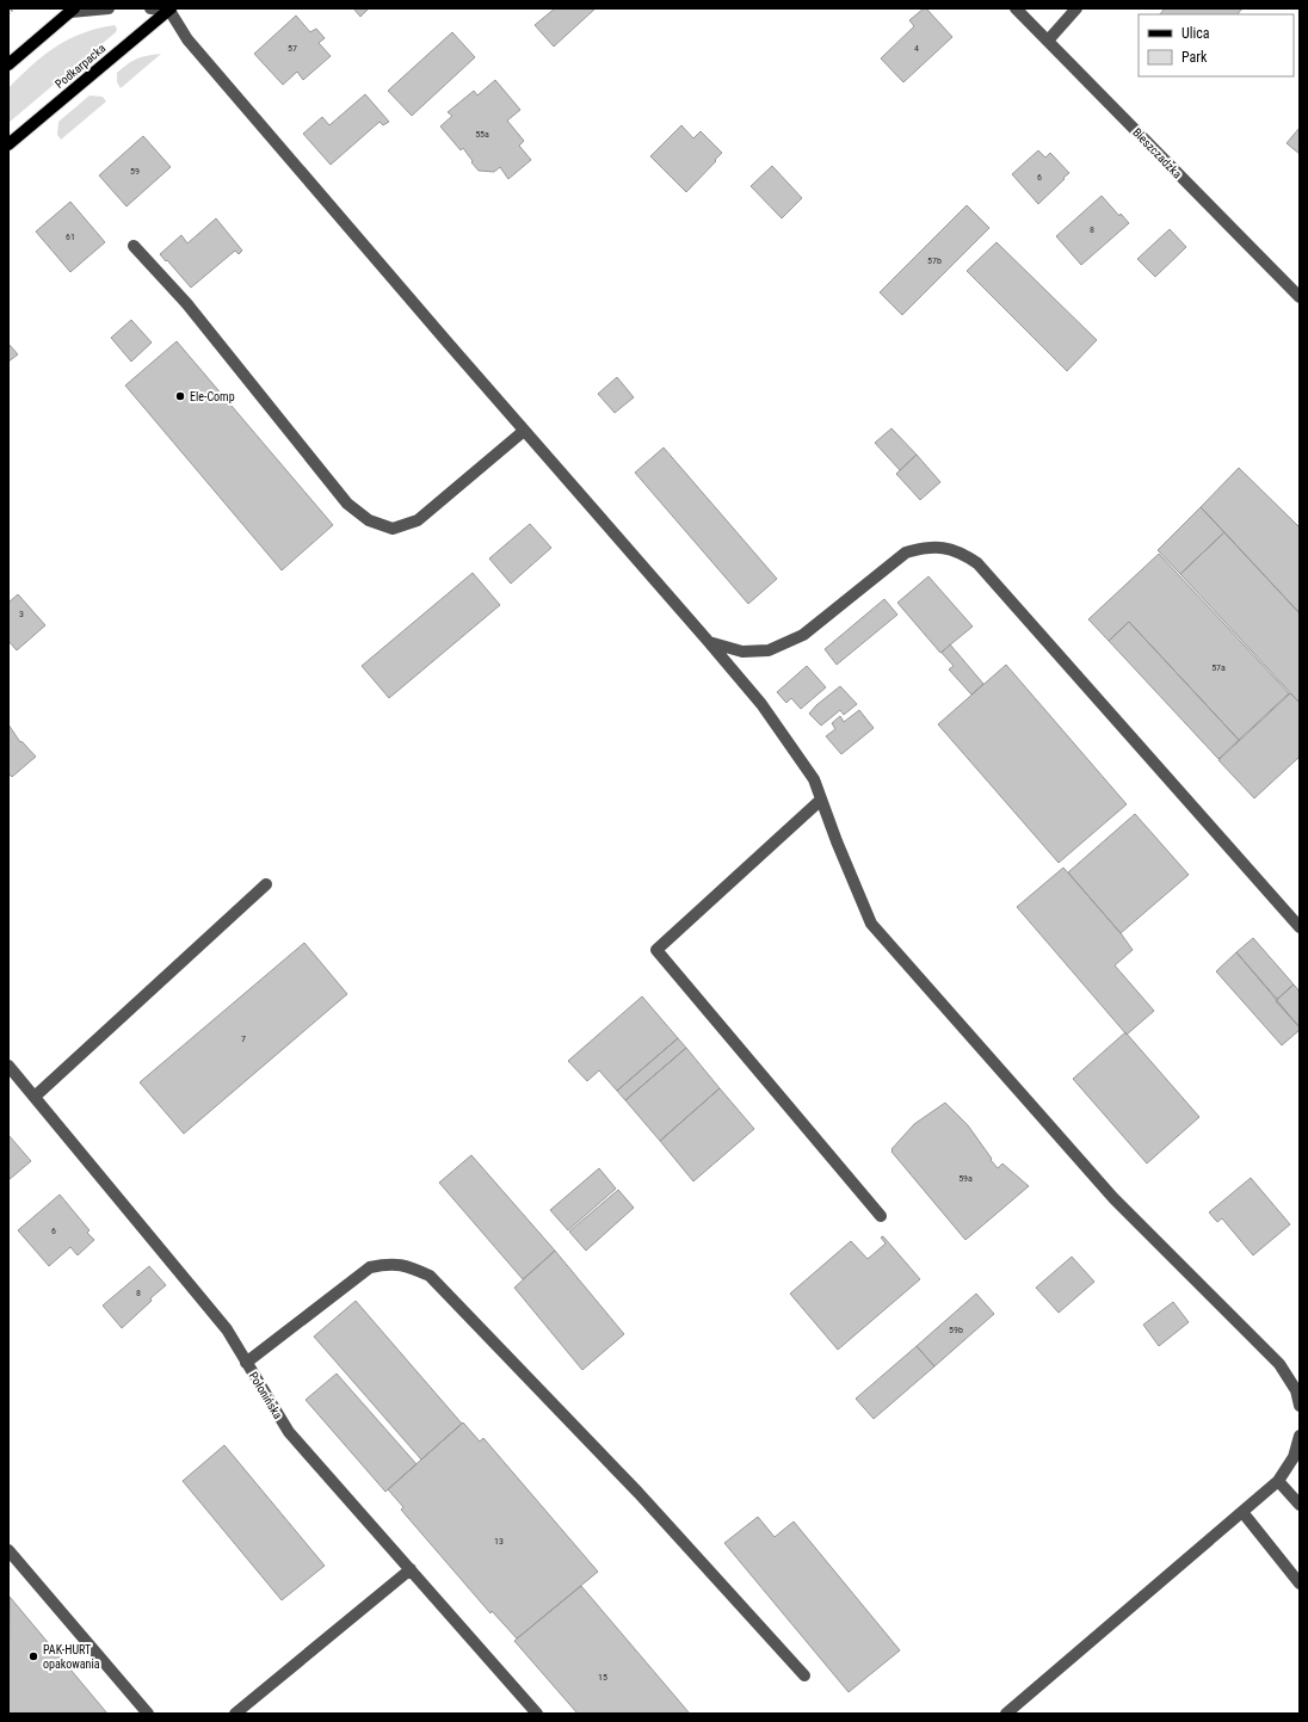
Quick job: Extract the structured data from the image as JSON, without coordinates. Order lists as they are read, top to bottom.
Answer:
{
  "streets": {
    "main road": ["Podkarpacka"],
    "street": ["Bieszczadzka", "Połonińska"]
  },
  "places": ["Ele-Comp", "PAK-HURT opakowania"],
  "house_numbers": [
    "57",
    "4",
    "55a",
    "59",
    "6",
    "8",
    "61",
    "57b",
    "3",
    "57a",
    "7",
    "59a",
    "6",
    "8",
    "59b",
    "13",
    "15"
  ],
  "legend": ["Ulica", "Park"]
}
